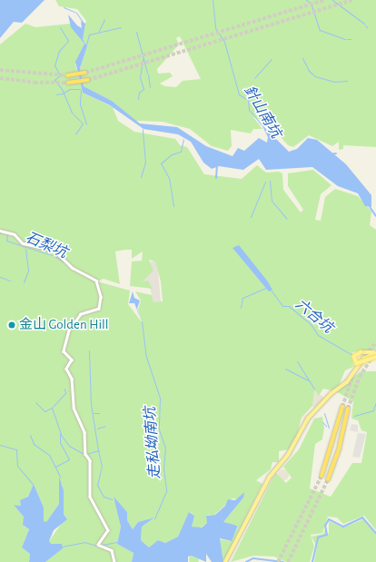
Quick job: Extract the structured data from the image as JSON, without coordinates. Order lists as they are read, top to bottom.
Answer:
{
  "water": [
    "針山南坑",
    "石梨坑",
    "六合坑",
    "走私坳南坑"
  ],
  "places": ["金山 Golden Hill"]
}
